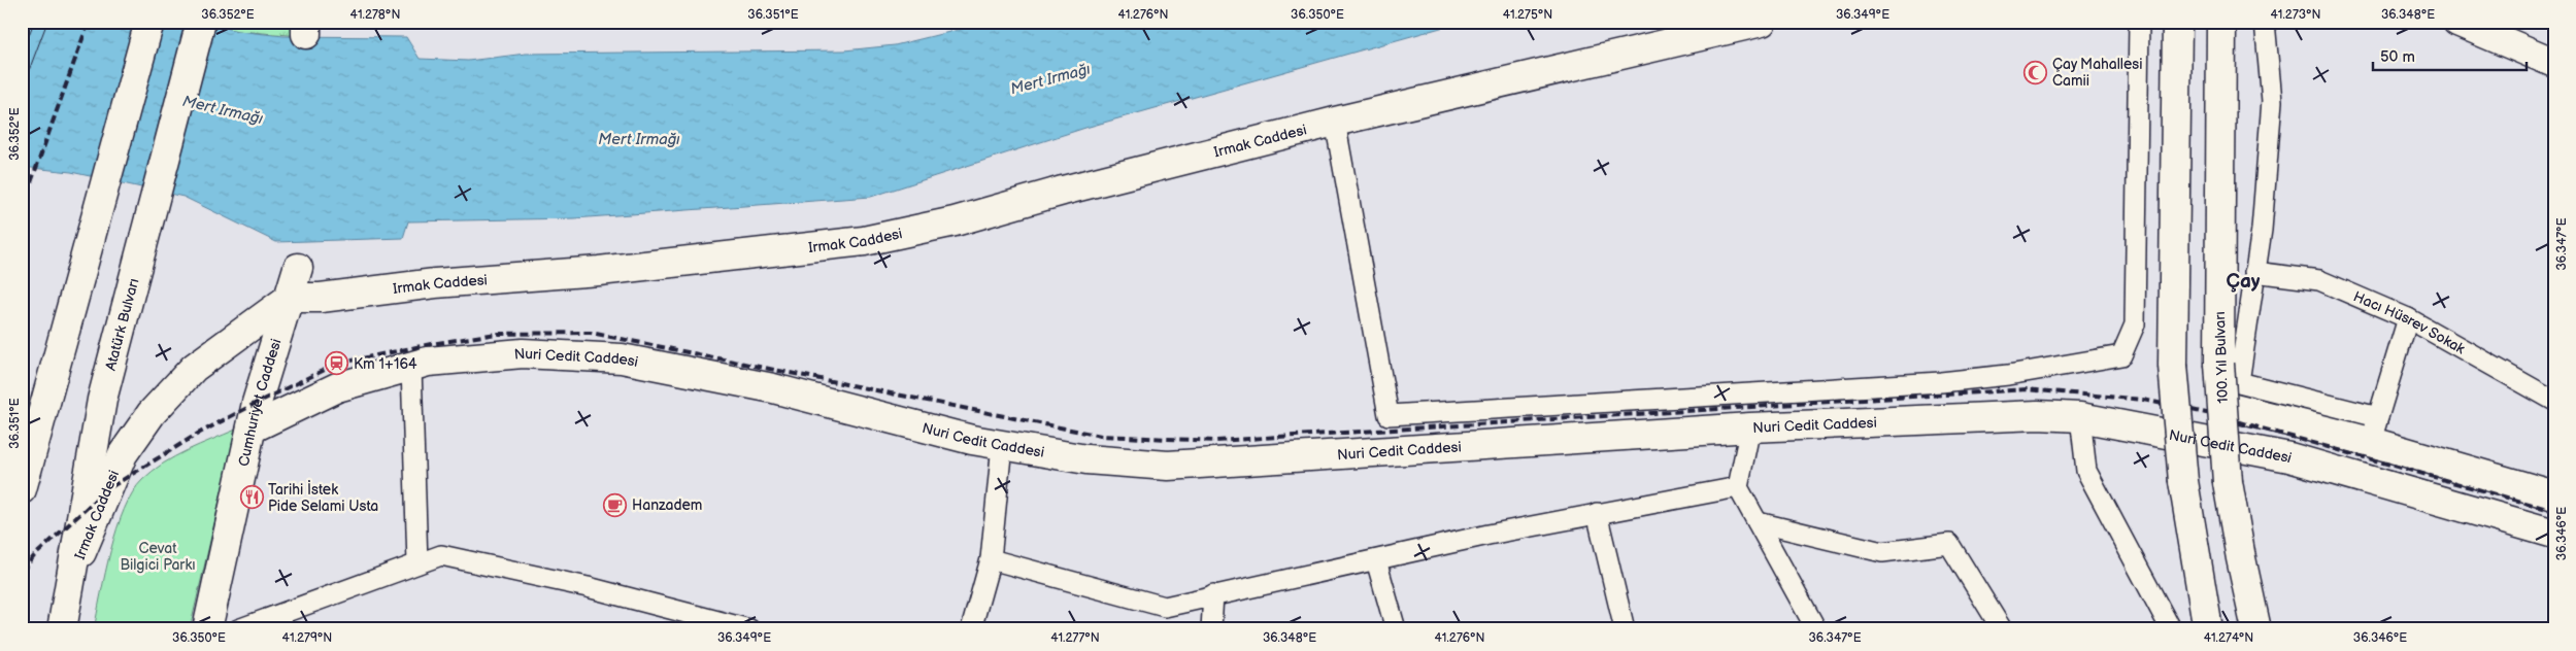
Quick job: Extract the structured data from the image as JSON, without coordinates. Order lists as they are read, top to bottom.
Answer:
{
  "streets": {
    "main road": [
      "Irmak Caddesi",
      "Atatürk Bulvarı",
      "100. Yıl Bulvarı",
      "Nuri Cedit Caddesi",
      "Cumhuriyet Caddesi"
    ],
    "street": ["Hacı Hüsrev Sokak"]
  },
  "crossings": [
    ["Irmak Caddesi", "Atatürk Bulvarı"],
    ["Irmak Caddesi", "Cumhuriyet Caddesi"],
    ["Nuri Cedit Caddesi", "Cumhuriyet Caddesi"]
  ],
  "districts": ["Çay"],
  "water": ["Mert Irmağı"],
  "parks": ["Cevat Bilgici Parkı"],
  "places": {
    "mosque": ["Çay Mahallesi Camii"],
    "station": ["Km 1+164"],
    "restaurant": ["Tarihi İstek Pide Selami Usta"],
    "cafe": ["Hanzadem"]
  },
  "scale_bar": "50 m",
  "coordinates": [
    "36.352°E",
    "41.278°N",
    "36.351°E",
    "41.276°N",
    "36.350°E",
    "41.275°N",
    "36.349°E",
    "41.273°N",
    "36.348°E",
    "36.347°E",
    "36.346°E",
    "41.279°N",
    "41.277°N",
    "41.274°N"
  ]
}
